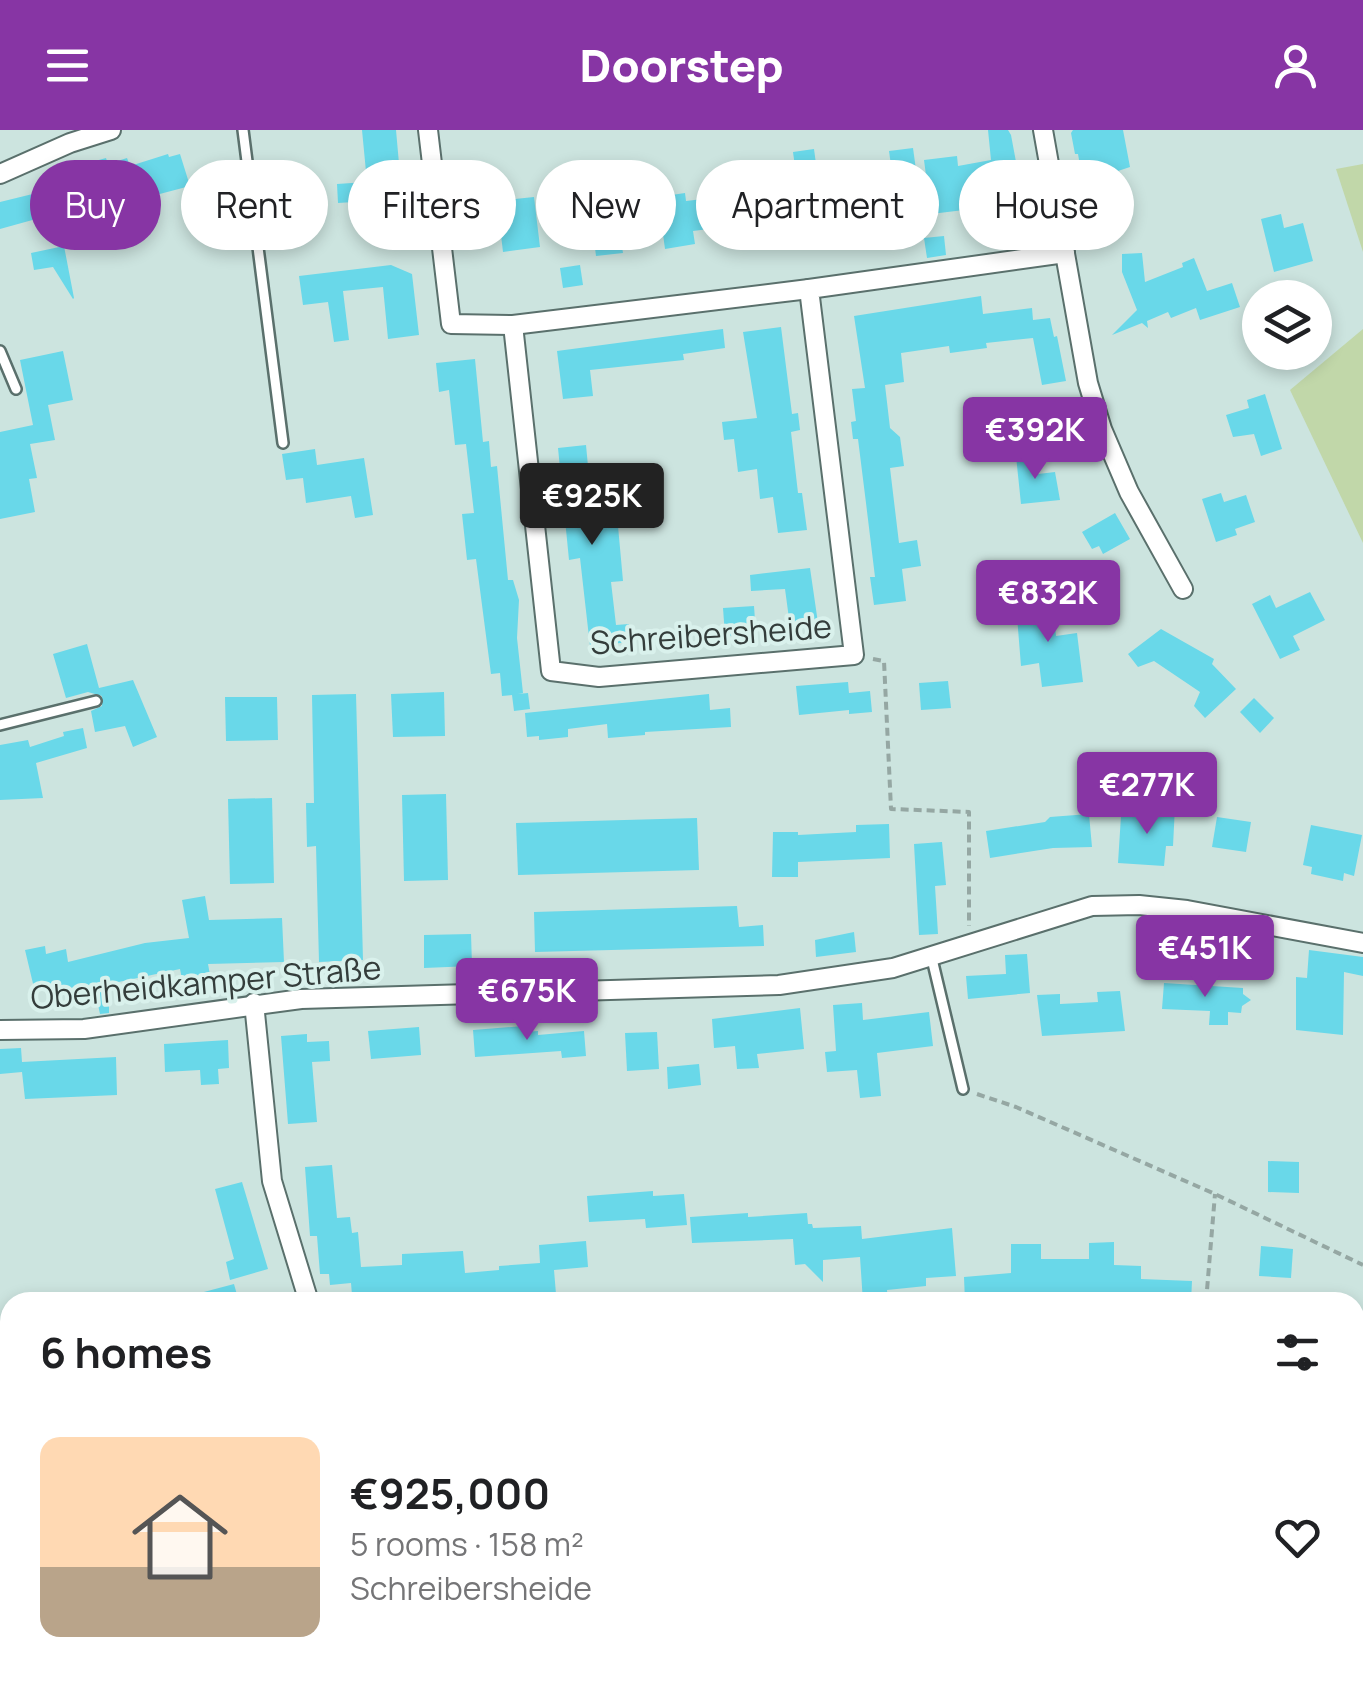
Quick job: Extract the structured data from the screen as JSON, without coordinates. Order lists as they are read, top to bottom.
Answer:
{
  "streets": {
    "street": ["Schreibersheide", "Oberheidkamper Straße"]
  },
  "page": {
    "header": "Doorstep",
    "chip": [
      "Buy",
      "Rent",
      "Filters",
      "New",
      "Apartment",
      "House"
    ],
    "price": [
      "€392K",
      "€925K",
      "€832K",
      "€277K",
      "€451K",
      "€675K"
    ],
    "heading": "6 homes",
    "list": [
      {
        "name": "€925,000",
        "note": "5 rooms · 158 m² · Schreibersheide"
      }
    ]
  }
}
